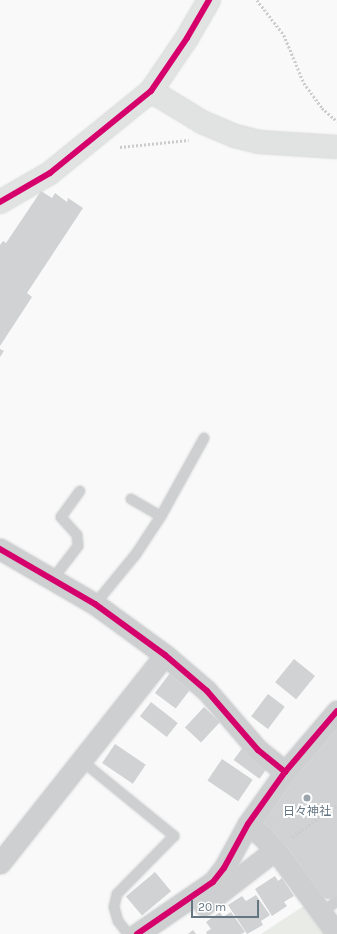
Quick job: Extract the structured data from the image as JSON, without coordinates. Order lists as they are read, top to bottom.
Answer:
{
  "places": ["日々神社"],
  "scale_bar": "20 m"
}
